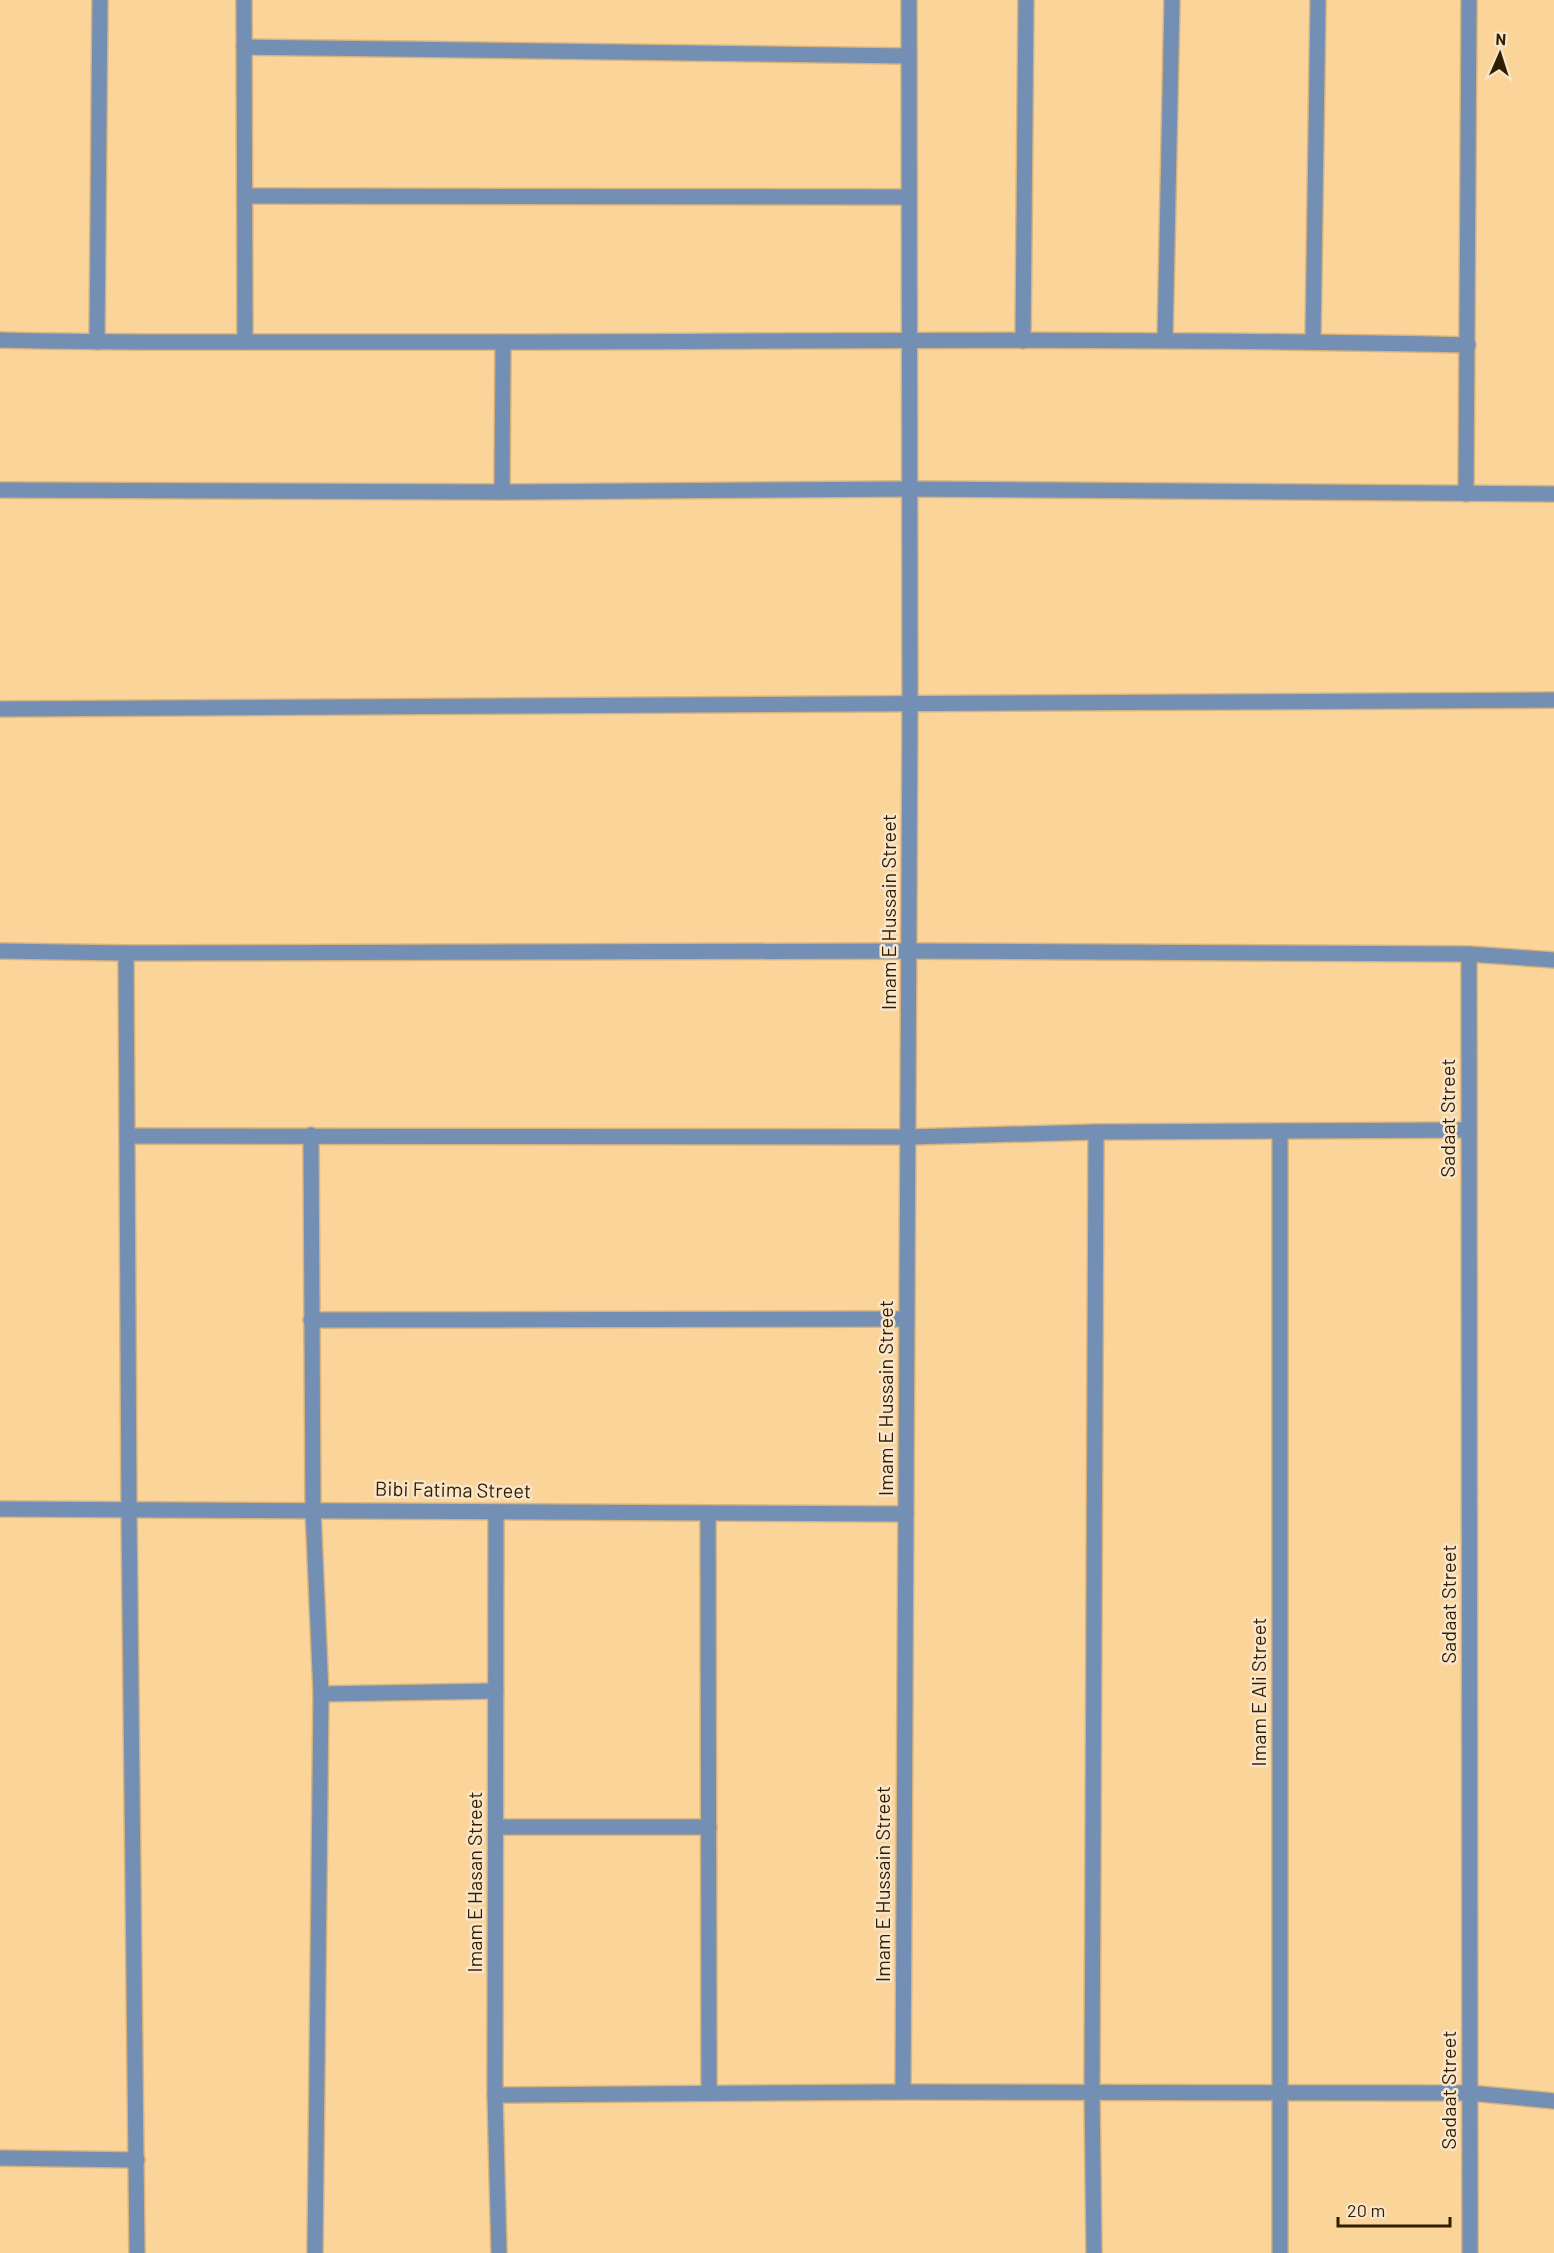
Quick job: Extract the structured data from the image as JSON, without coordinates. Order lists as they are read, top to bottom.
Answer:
{
  "streets": {
    "street": [
      "Imam E Hussain Street",
      "Sadaat Street",
      "Bibi Fatima Street",
      "Imam E Ali Street",
      "Imam E Hasan Street"
    ]
  },
  "crossings": [
    ["Imam E Hussain Street", "Bibi Fatima Street"],
    ["Bibi Fatima Street", "Imam E Hasan Street"]
  ],
  "scale_bar": "20 m",
  "north": "top"
}
